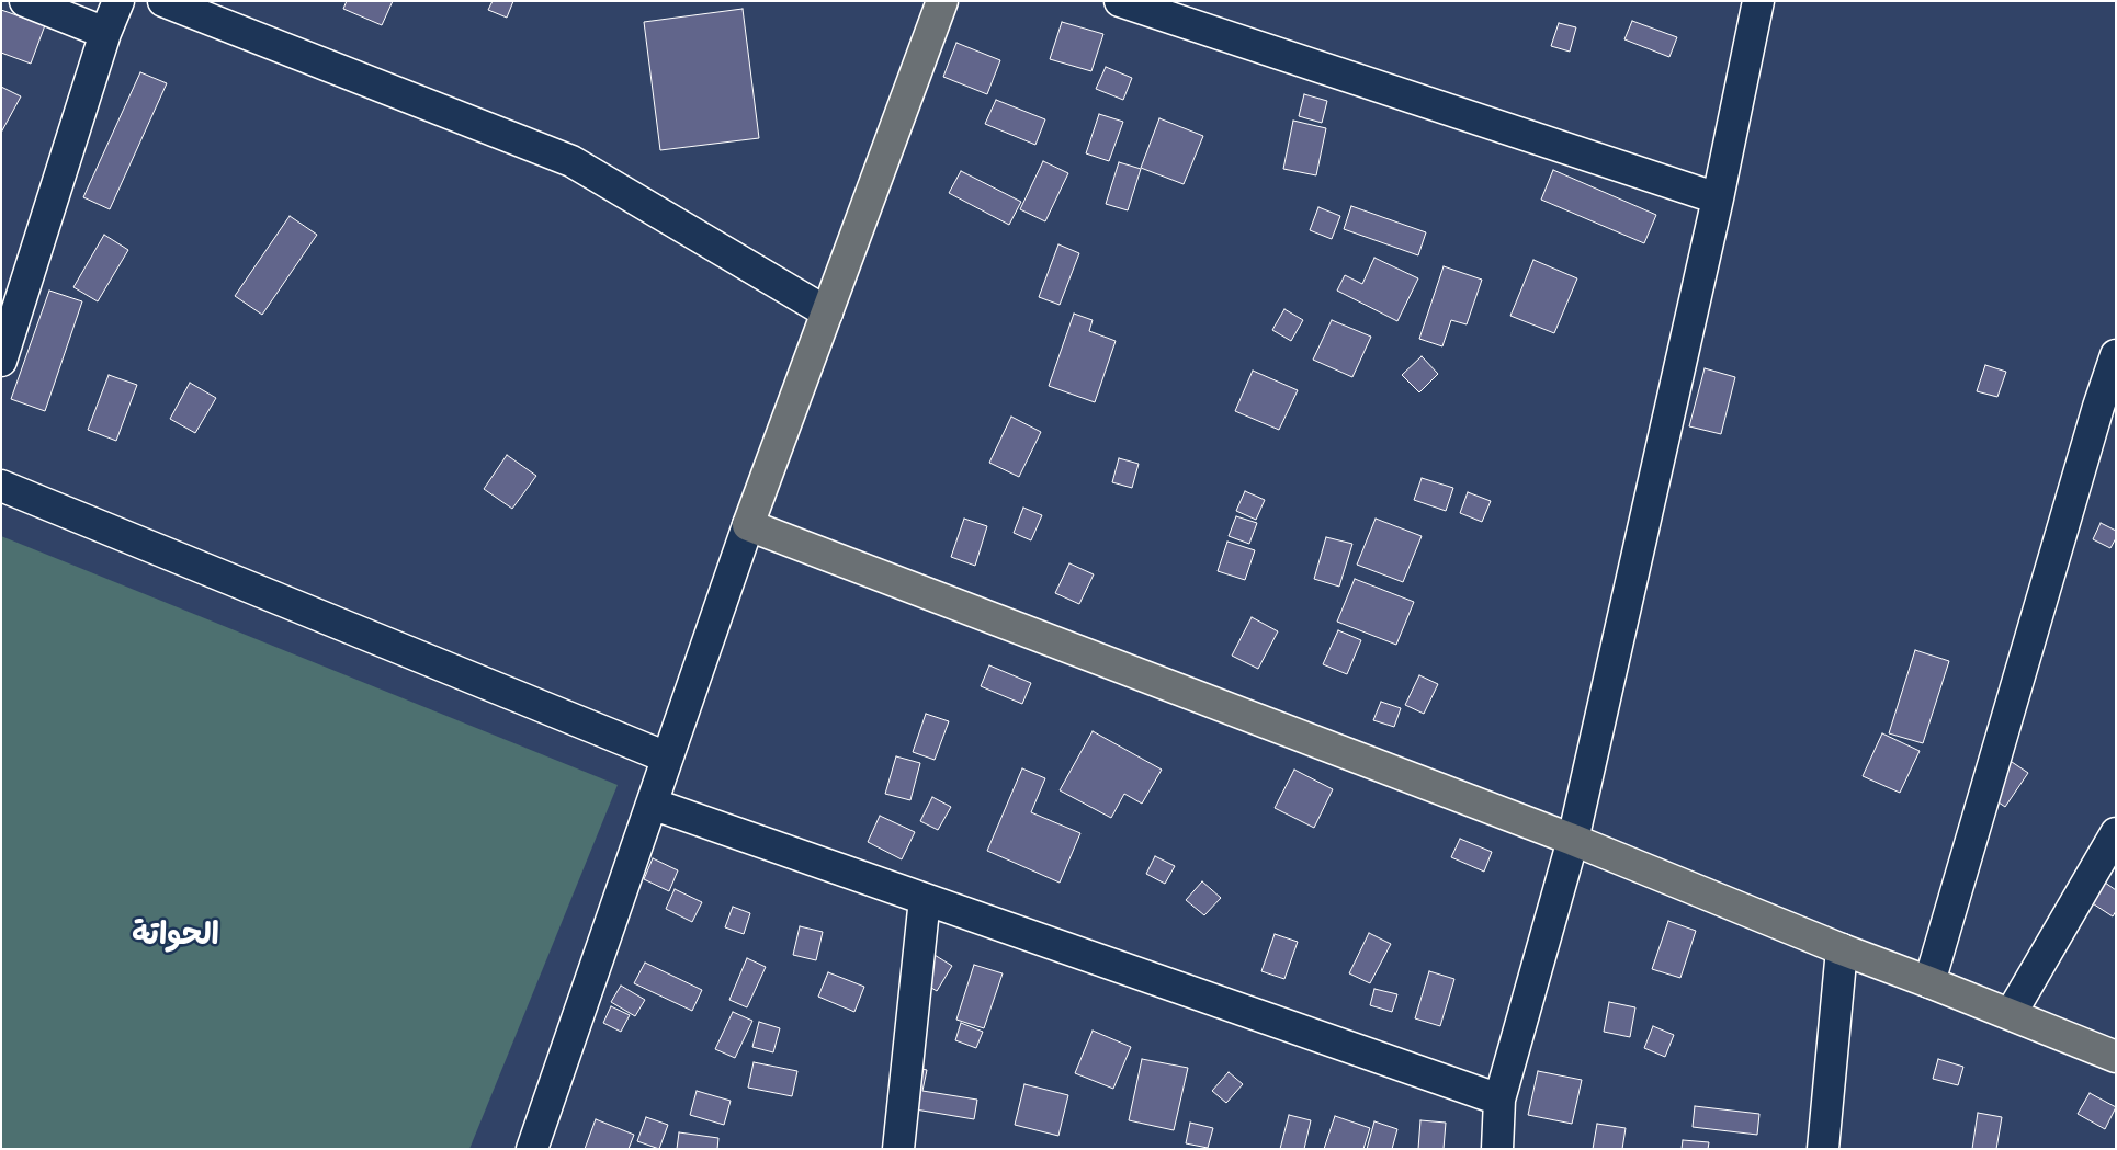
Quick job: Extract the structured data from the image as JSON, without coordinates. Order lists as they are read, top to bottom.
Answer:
{
  "districts": ["الحواتة"]
}
